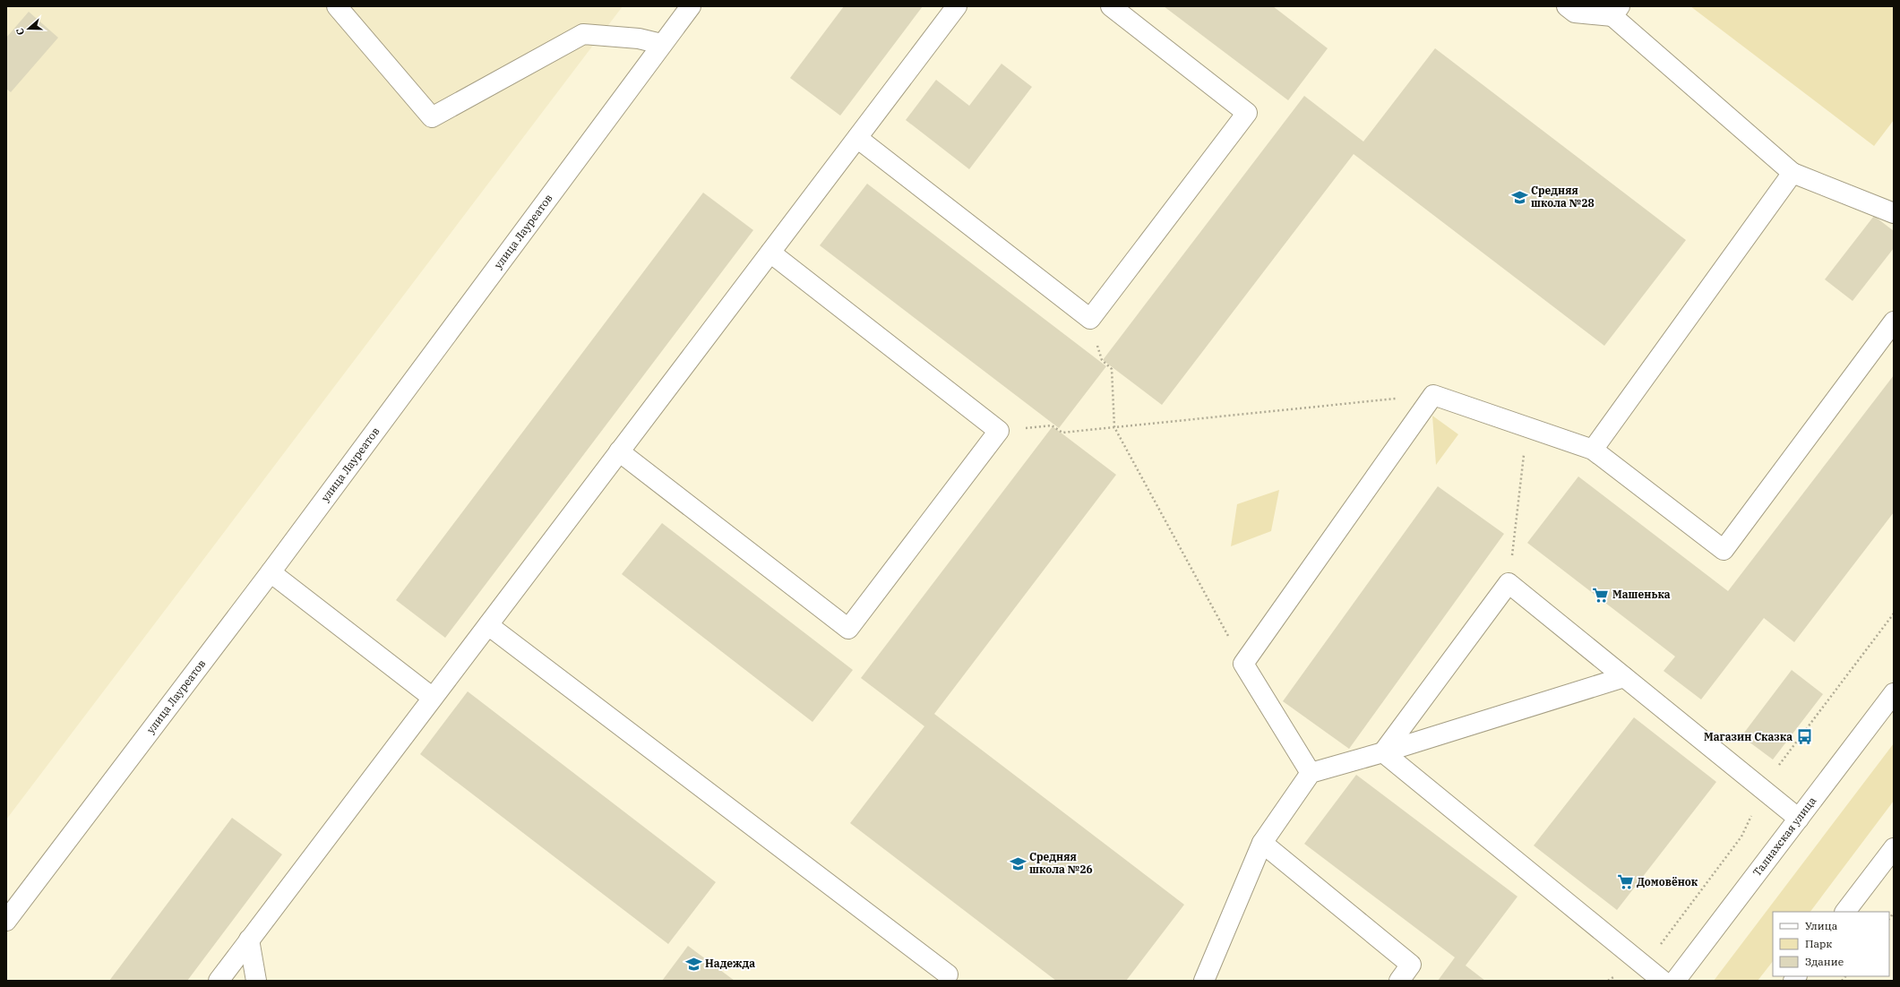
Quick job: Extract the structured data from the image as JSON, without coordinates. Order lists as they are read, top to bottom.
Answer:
{
  "streets": {
    "street": ["улица Лауреатов", "Талнахская улица"]
  },
  "places": {
    "school or university": ["Средняя школа №28", "Средняя школа №26", "Надежда"],
    "supermarket": ["Машенька", "Домовёнок"],
    "bus stop": ["Магазин Сказка"]
  },
  "legend": ["Улица", "Парк", "Здание"],
  "north": "left"
}
